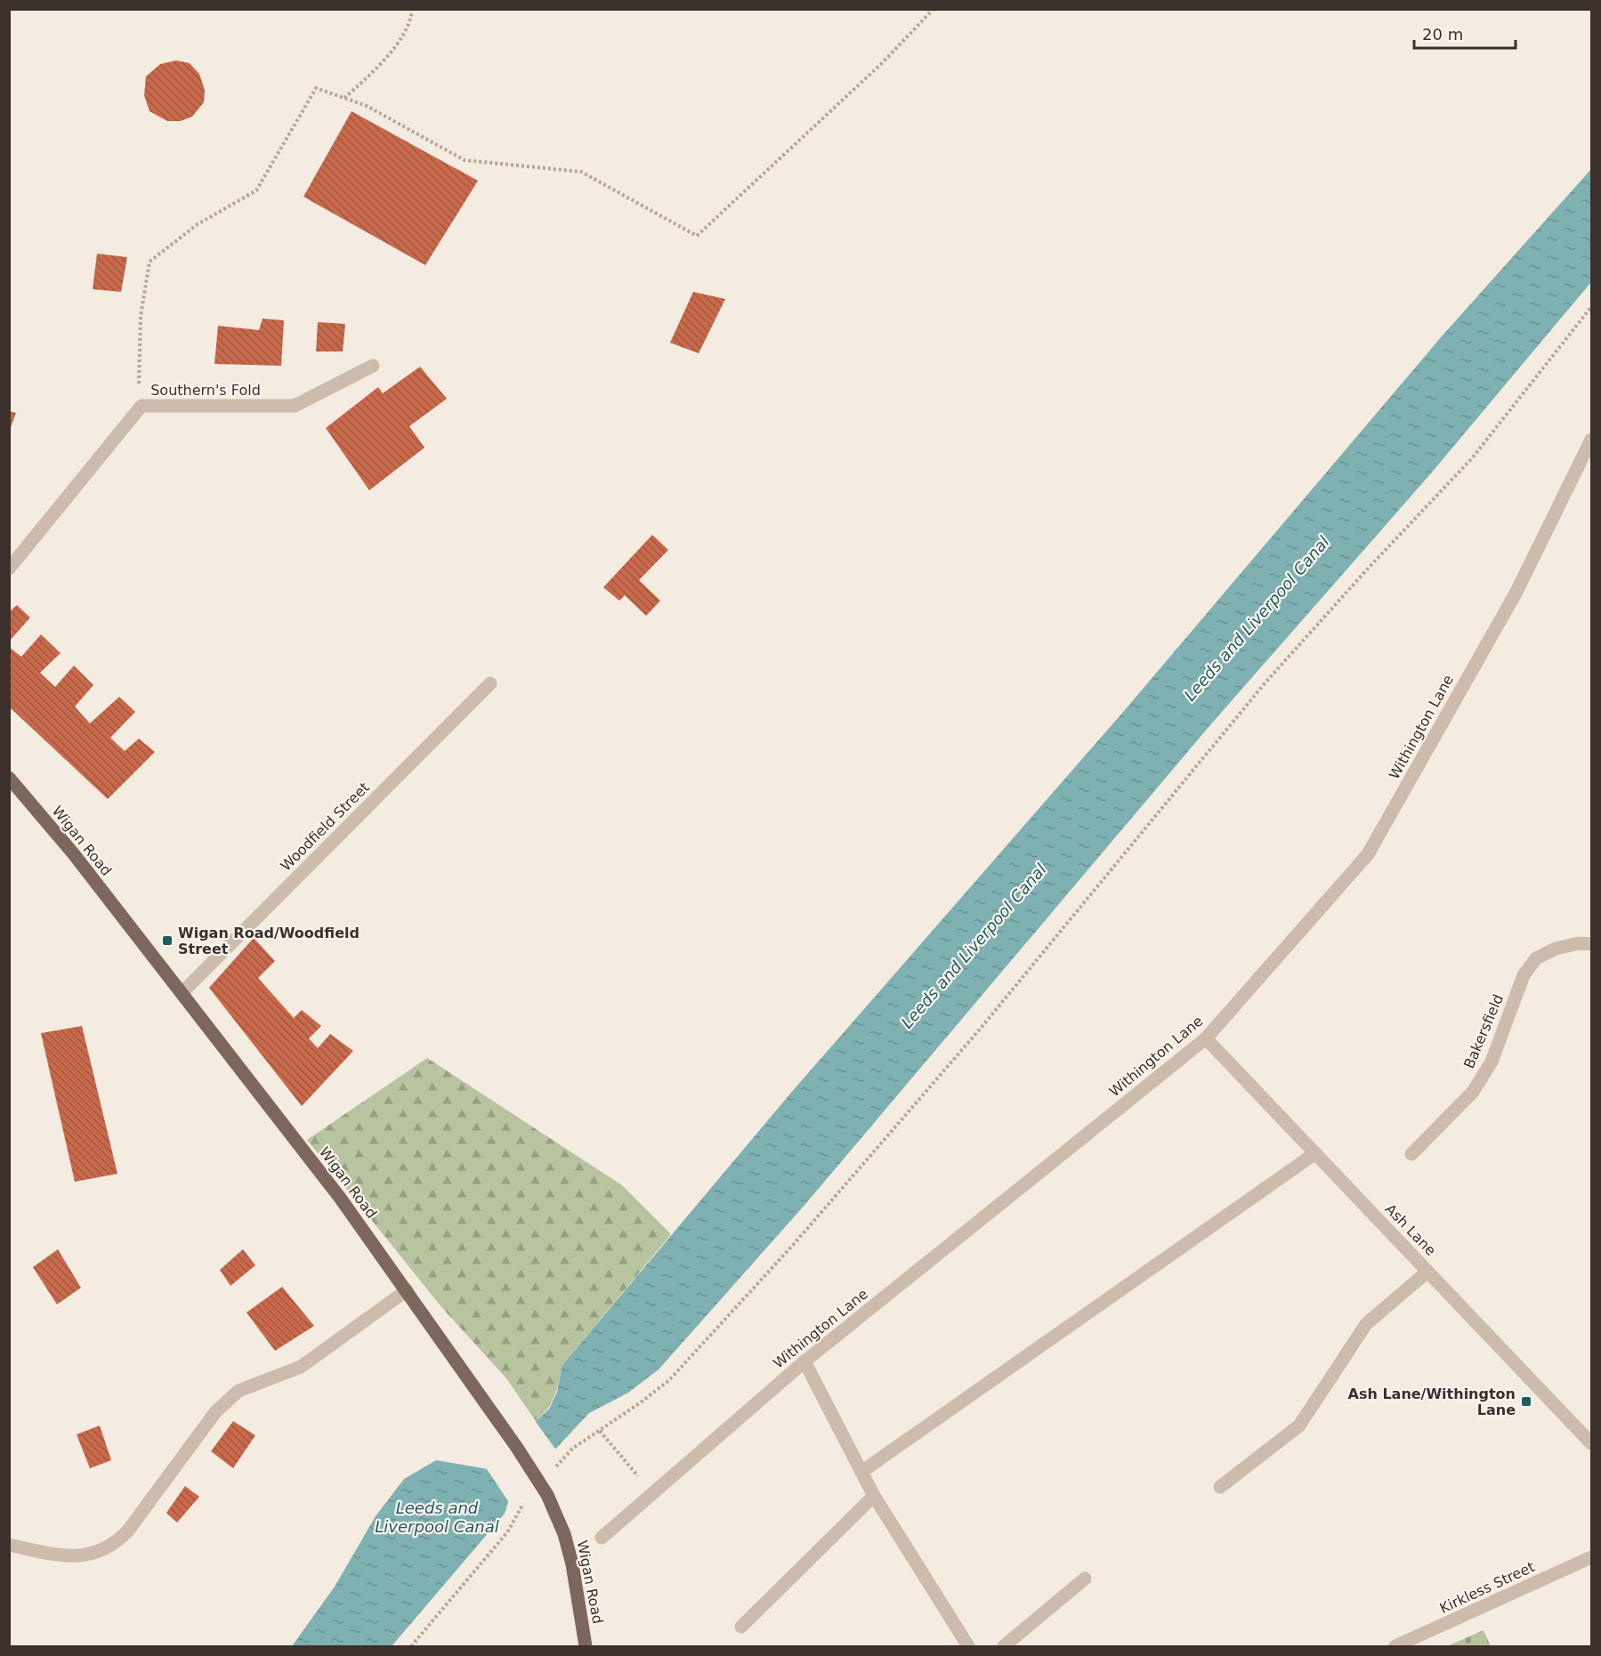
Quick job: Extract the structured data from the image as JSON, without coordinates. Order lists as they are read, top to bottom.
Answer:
{
  "streets": {
    "main road": ["Wigan Road"],
    "street": [
      "Southern's Fold",
      "Withington Lane",
      "Woodfield Street",
      "Bakersfield",
      "Ash Lane",
      "Kirkless Street"
    ]
  },
  "crossings": [
    ["Withington Lane", "Ash Lane"],
    ["Woodfield Street", "Wigan Road"]
  ],
  "water": ["Leeds and Liverpool Canal"],
  "places": {
    "transit": ["Wigan Road/Woodfield Street", "Ash Lane/Withington Lane"]
  },
  "scale_bar": "20 m"
}
